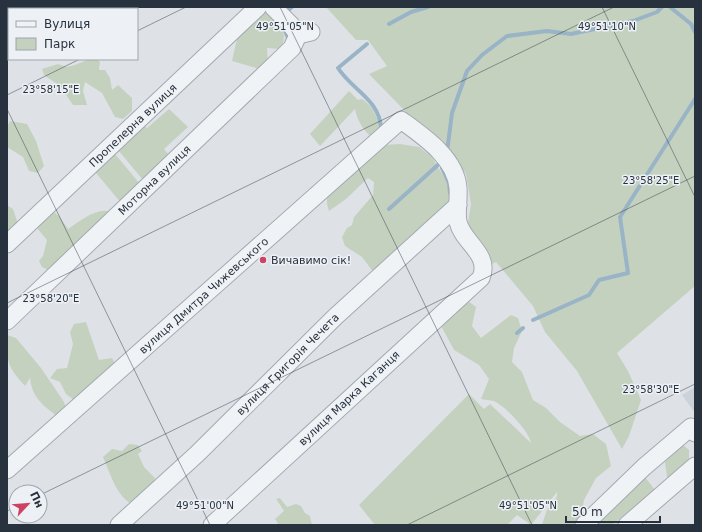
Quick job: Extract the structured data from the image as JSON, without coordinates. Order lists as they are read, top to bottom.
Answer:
{
  "streets": {
    "street": [
      "Пропелерна вулиця",
      "Моторна вулиця",
      "вулиця Дмитра Чижевського",
      "вулиця Григорія Чечета",
      "вулиця Марка Каганця"
    ]
  },
  "crossings": [
    ["вулиця Дмитра Чижевського", "вулиця Григорія Чечета"],
    ["вулиця Дмитра Чижевського", "вулиця Марка Каганця"],
    ["вулиця Григорія Чечета", "вулиця Марка Каганця"]
  ],
  "places": ["Вичавимо сік!"],
  "legend": ["Вулиця", "Парк"],
  "scale_bar": "50 m",
  "north": "top right",
  "coordinates": [
    "49°51'05\"N",
    "49°51'10\"N",
    "23°58'15\"E",
    "23°58'25\"E",
    "23°58'20\"E",
    "23°58'30\"E",
    "49°51'00\"N"
  ]
}
